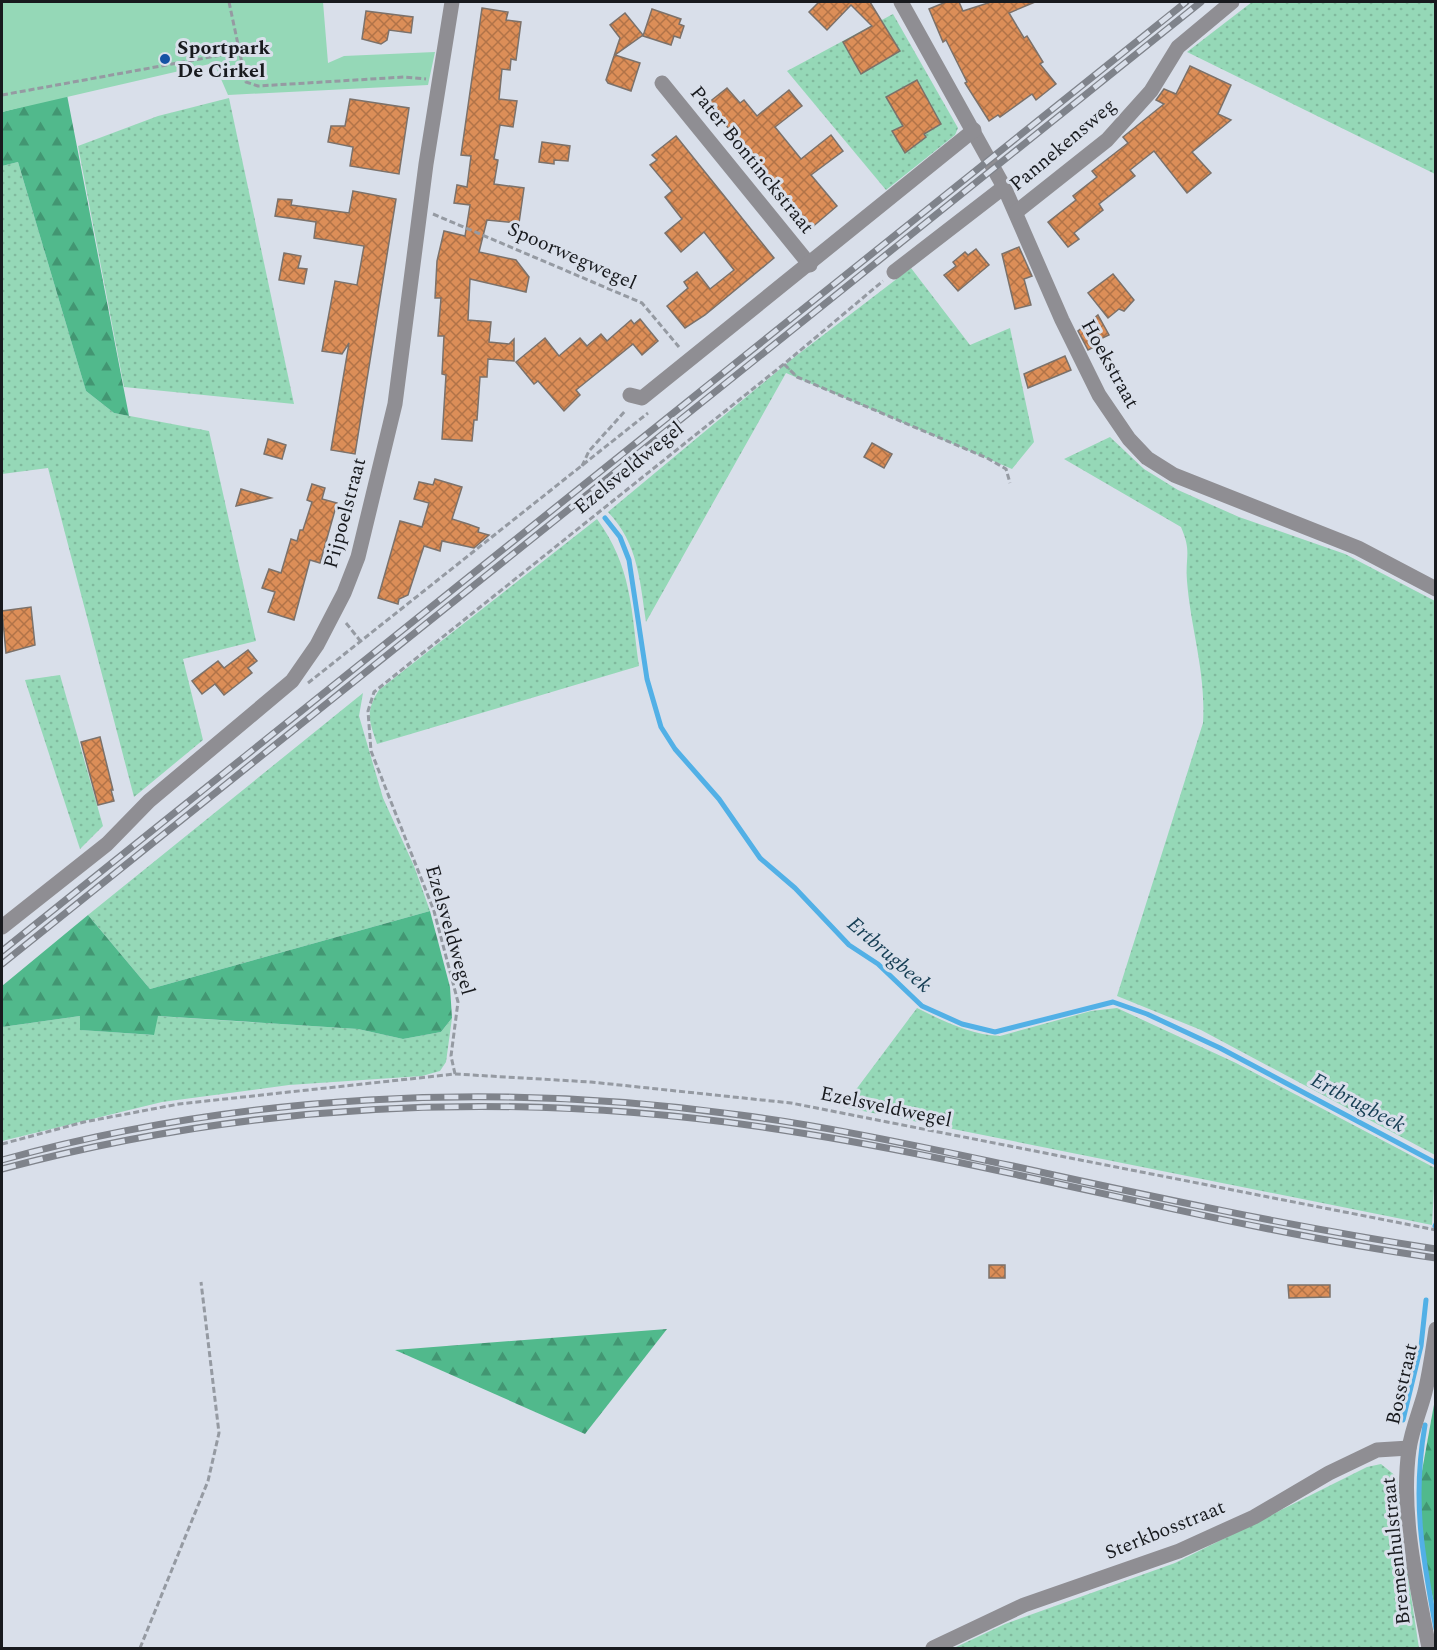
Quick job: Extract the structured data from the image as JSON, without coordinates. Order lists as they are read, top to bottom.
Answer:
{
  "streets": {
    "street": [
      "Pannekensweg",
      "Pater Bontinckstraat",
      "Hoekstraat",
      "Pijpoelstraat",
      "Bosstraat",
      "Sterkbosstraat",
      "Bremenhulstraat"
    ],
    "path": ["Spoorwegwegel", "Ezelsveldwegel"]
  },
  "crossings": [
    ["Pannekensweg", "Hoekstraat"],
    ["Pater Bontinckstraat", "Spoorwegwegel"],
    ["Pater Bontinckstraat", "Hoekstraat"],
    ["Spoorwegwegel", "Pijpoelstraat"],
    ["Bosstraat", "Sterkbosstraat"],
    ["Bosstraat", "Bremenhulstraat"],
    ["Sterkbosstraat", "Bremenhulstraat"]
  ],
  "water": ["Ertbrugbeek"],
  "places": ["Sportpark De Cirkel"]
}
